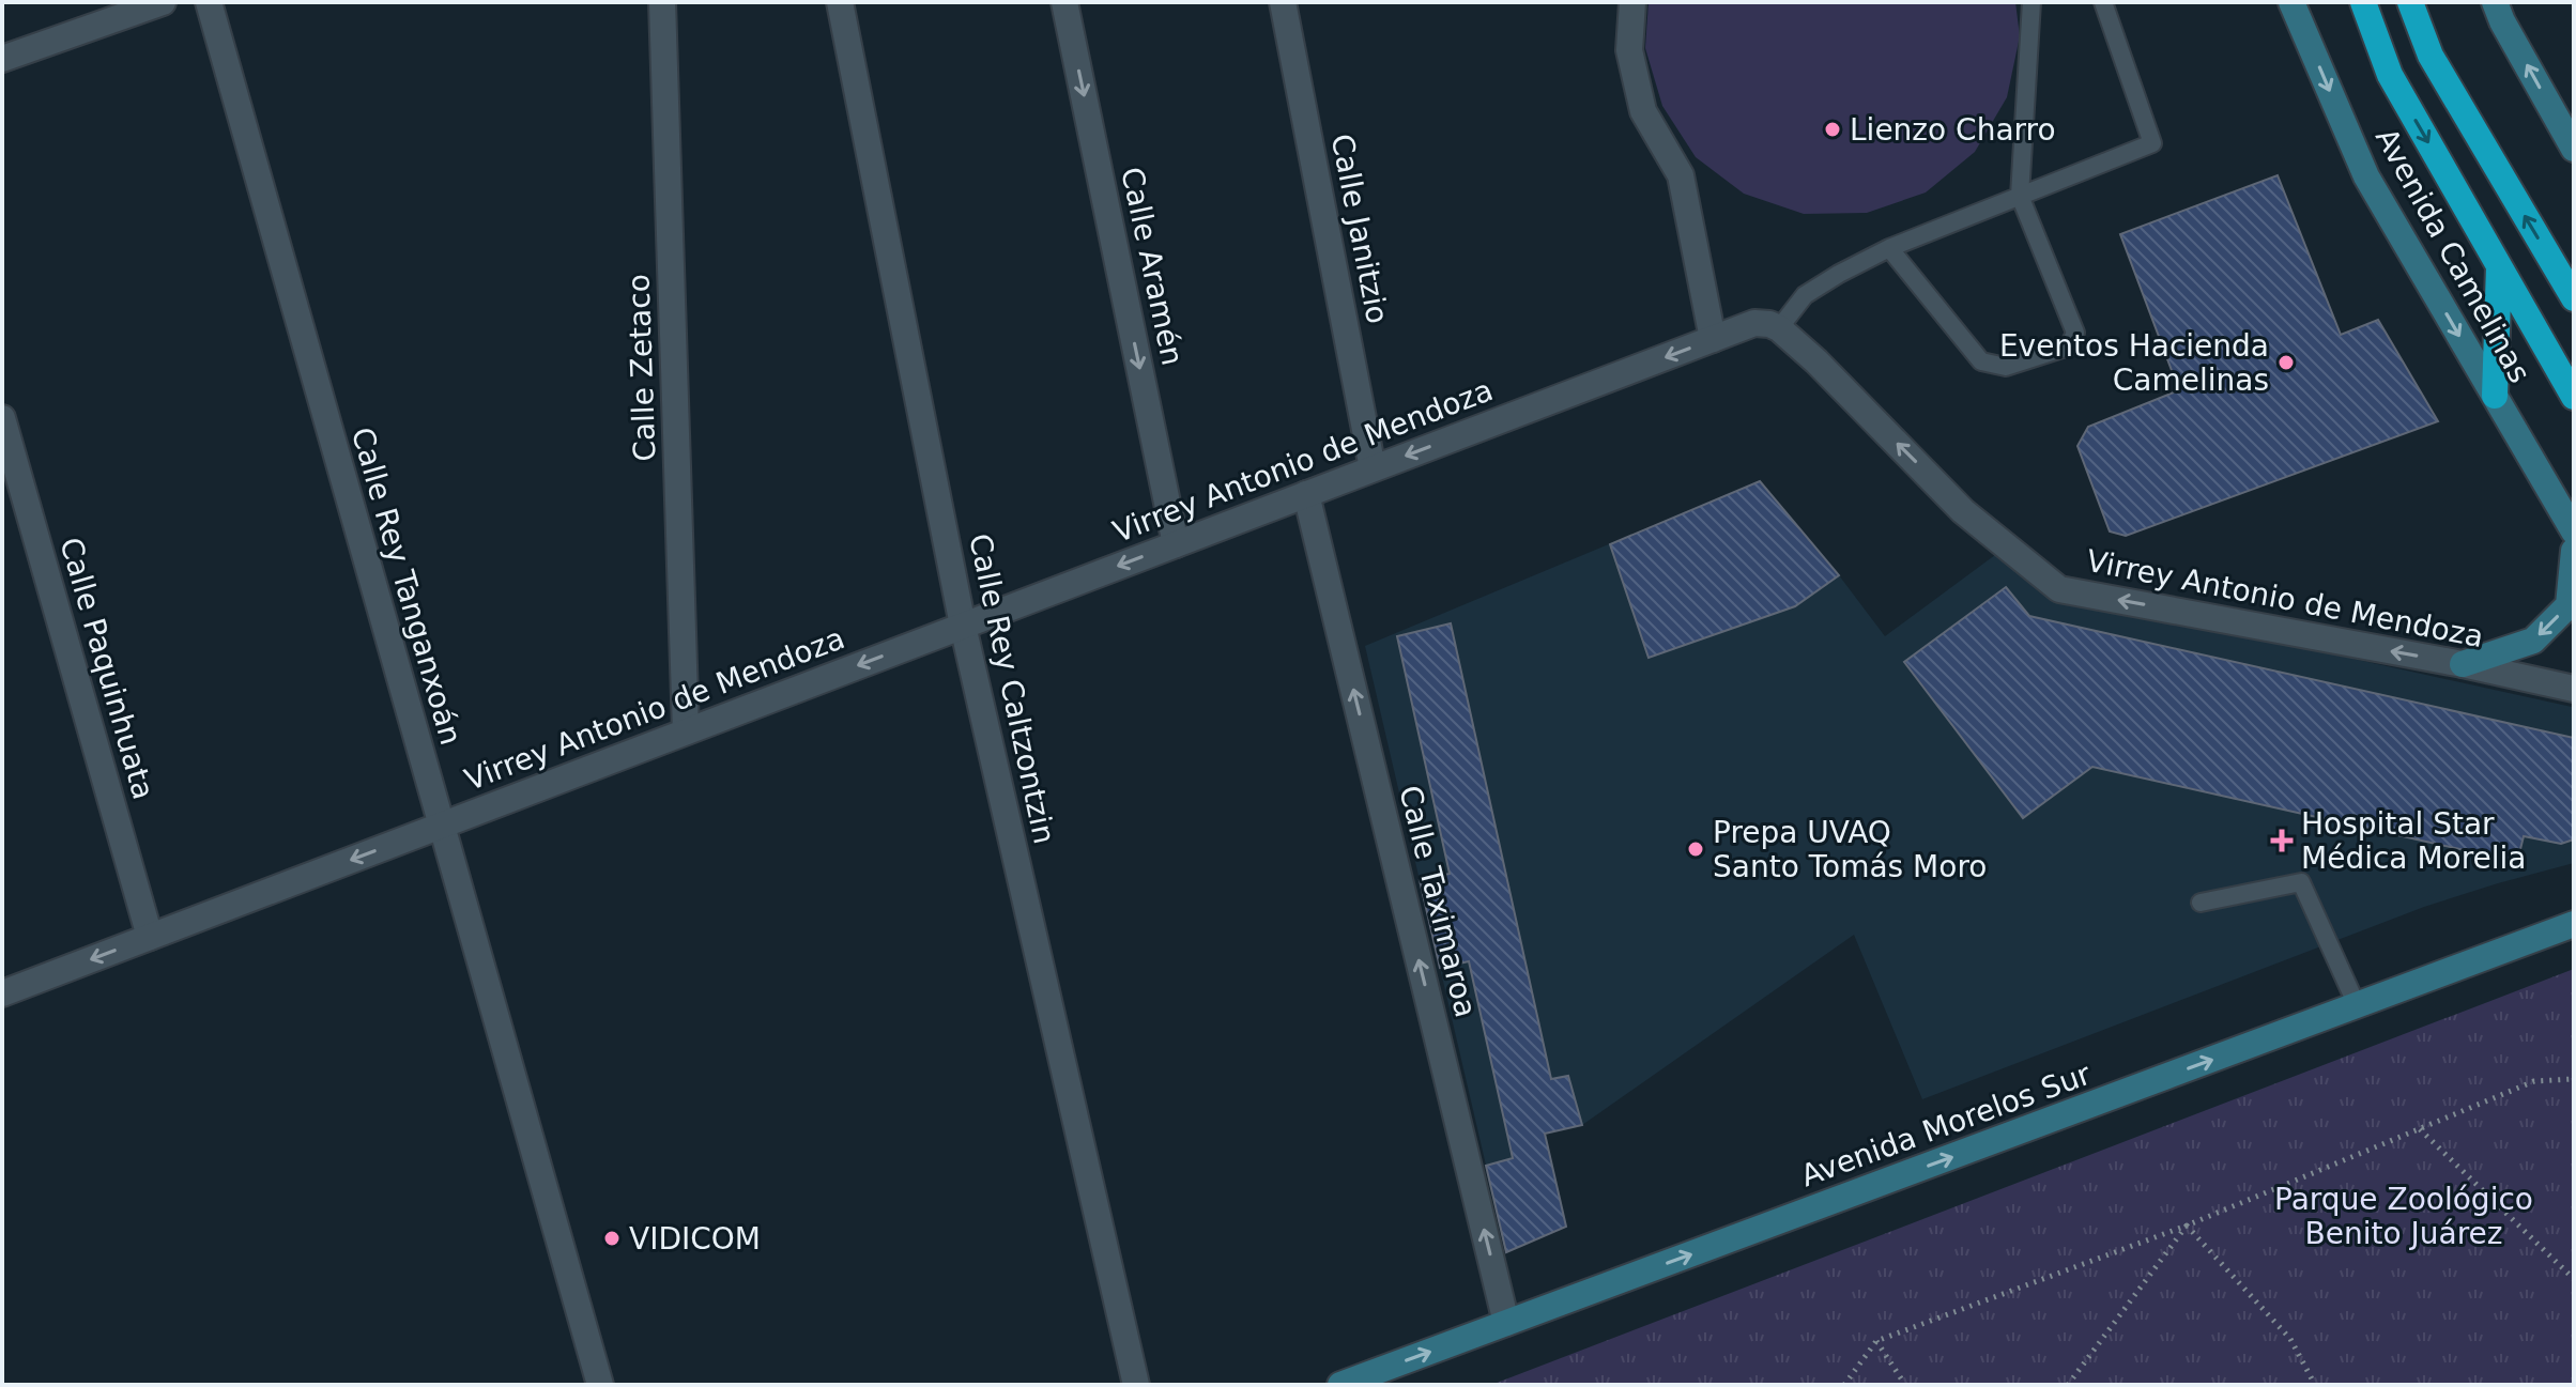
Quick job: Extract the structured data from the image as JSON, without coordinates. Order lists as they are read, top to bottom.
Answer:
{
  "streets": {
    "highway": ["Avenida Camelinas"],
    "main road": ["Avenida Morelos Sur"],
    "street": [
      "Calle Janitzio",
      "Calle Aramén",
      "Calle Zetaco",
      "Virrey Antonio de Mendoza",
      "Calle Rey Tanganxoán",
      "Calle Paquinhuata",
      "Calle Rey Caltzontzin",
      "Calle Taximaroa"
    ]
  },
  "crossings": [
    ["Calle Janitzio", "Virrey Antonio de Mendoza"],
    ["Calle Aramén", "Virrey Antonio de Mendoza"],
    ["Calle Zetaco", "Virrey Antonio de Mendoza"],
    ["Virrey Antonio de Mendoza", "Calle Rey Tanganxoán"],
    ["Virrey Antonio de Mendoza", "Calle Paquinhuata"],
    ["Virrey Antonio de Mendoza", "Calle Rey Caltzontzin"],
    ["Virrey Antonio de Mendoza", "Calle Taximaroa"],
    ["Calle Taximaroa", "Avenida Morelos Sur"]
  ],
  "one_way": [
    "Avenida Camelinas",
    "Calle Aramén",
    "Virrey Antonio de Mendoza",
    "Calle Taximaroa",
    "Avenida Morelos Sur"
  ],
  "parks": ["Parque Zoológico Benito Juárez"],
  "places": {
    "other": [
      "Lienzo Charro",
      "Eventos Hacienda Camelinas",
      "Prepa UVAQ Santo Tomás Moro",
      "VIDICOM"
    ],
    "health": ["Hospital Star Médica Morelia"]
  }
}
